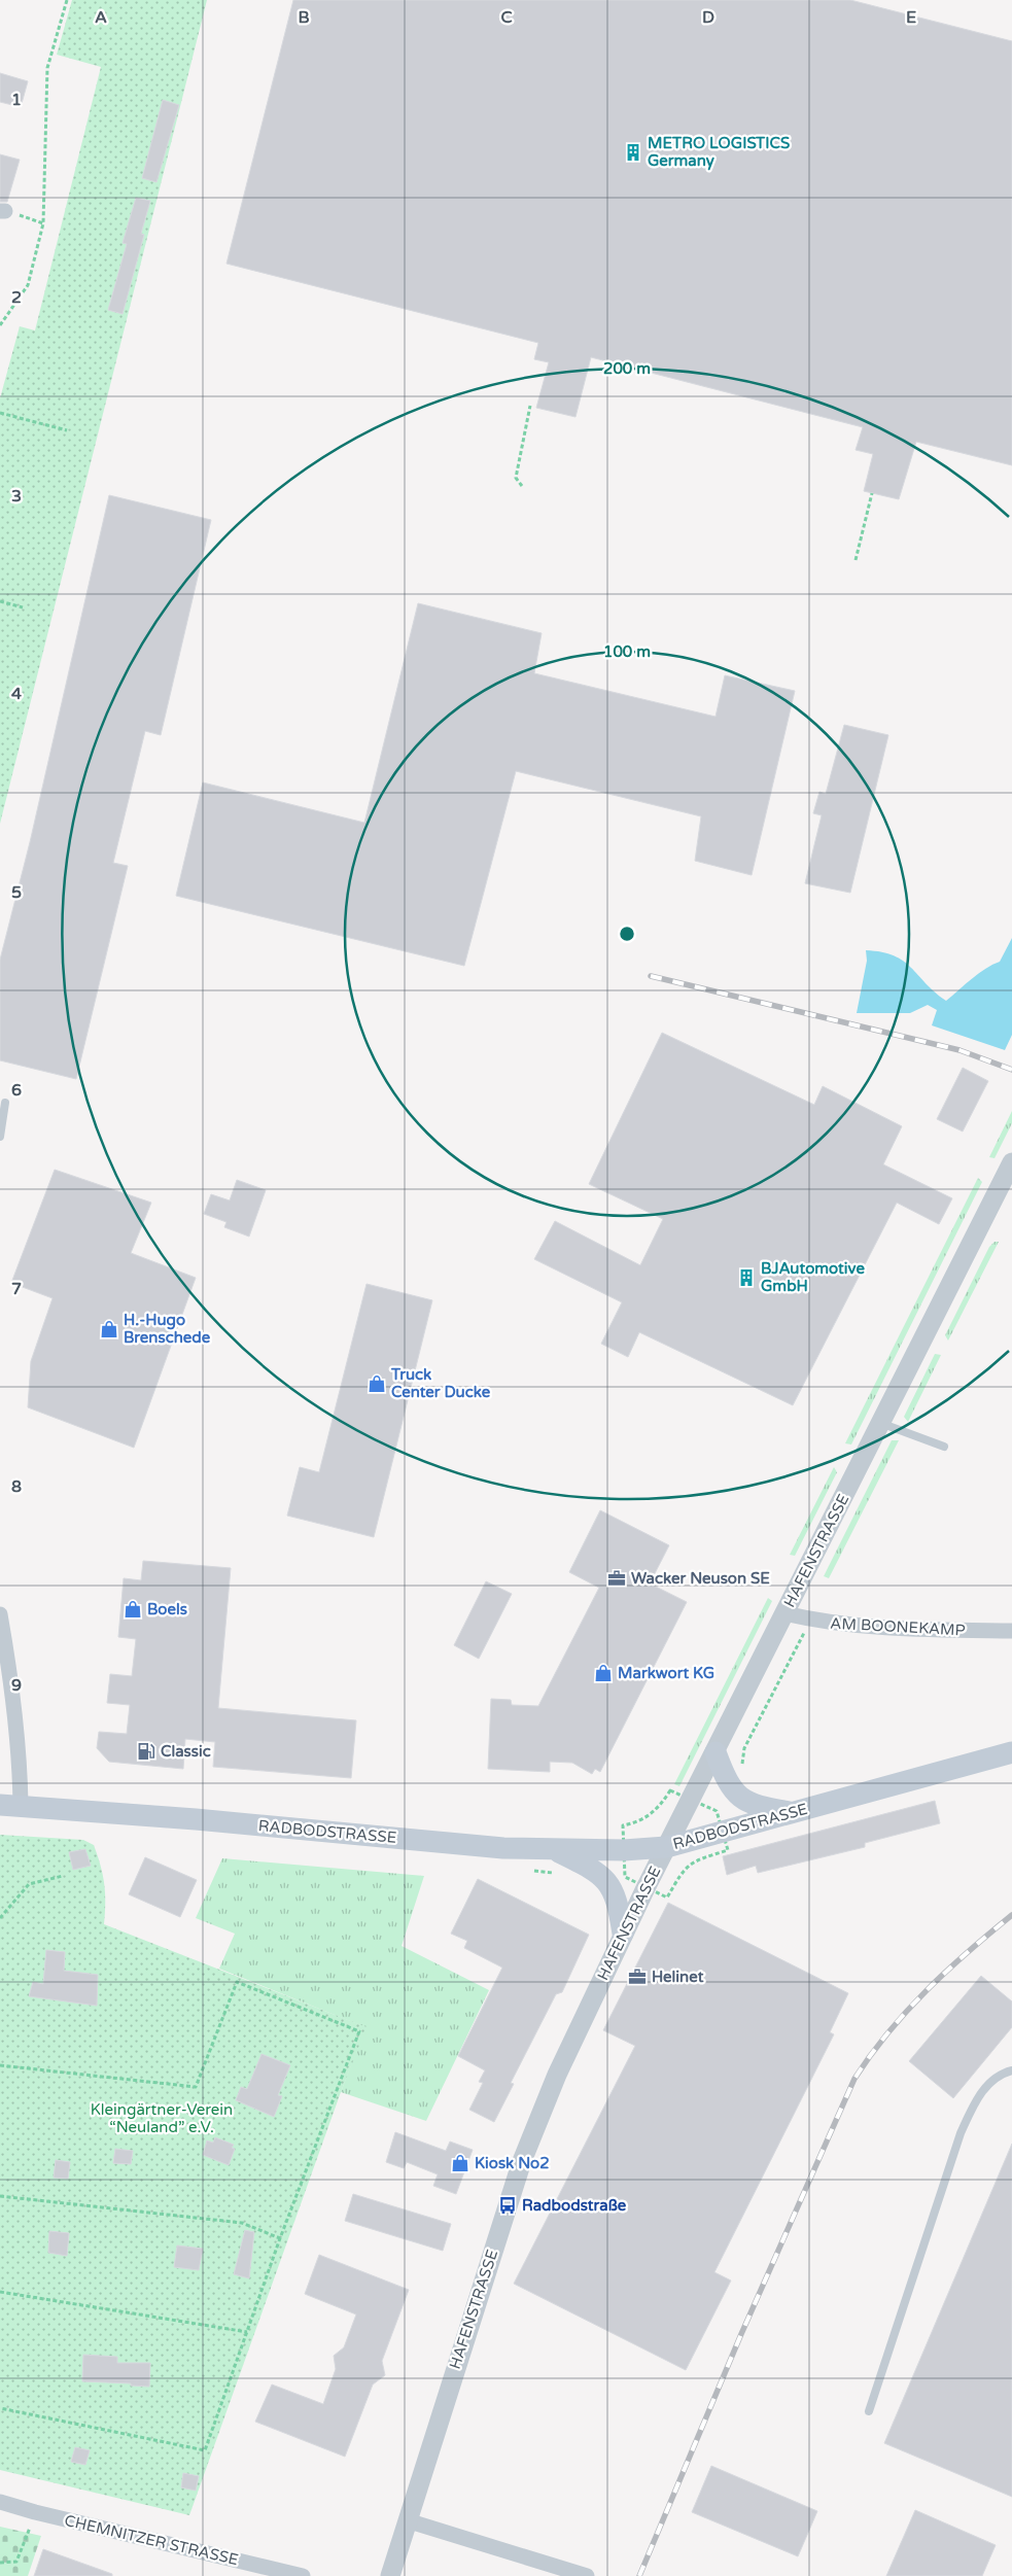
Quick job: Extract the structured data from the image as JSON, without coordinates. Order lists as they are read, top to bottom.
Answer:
{
  "streets": {
    "main road": ["RADBODSTRASSE"],
    "street": ["HAFENSTRASSE", "AM BOONEKAMP", "CHEMNITZER STRASSE"]
  },
  "crossings": [
    ["HAFENSTRASSE", "AM BOONEKAMP"],
    ["HAFENSTRASSE", "RADBODSTRASSE"]
  ],
  "parks": ["Kleingärtner-Verein “Neuland” e.V."],
  "places": {
    "building": ["METRO LOGISTICS Germany", "BJAutomotive GmbH"],
    "shop": [
      "H.-Hugo Brenschede",
      "Truck Center Ducke",
      "Boels",
      "Markwort KG",
      "Kiosk No2"
    ],
    "office": ["Wacker Neuson SE", "Helinet"],
    "fuel station": ["Classic"],
    "bus stop": ["Radbodstraße"]
  },
  "grid": {
    "columns": [
      "A",
      "B",
      "C",
      "D",
      "E"
    ],
    "rows": [
      "1",
      "2",
      "3",
      "4",
      "5",
      "6",
      "7",
      "8",
      "9"
    ]
  },
  "rings": ["200 m", "100 m"]
}
